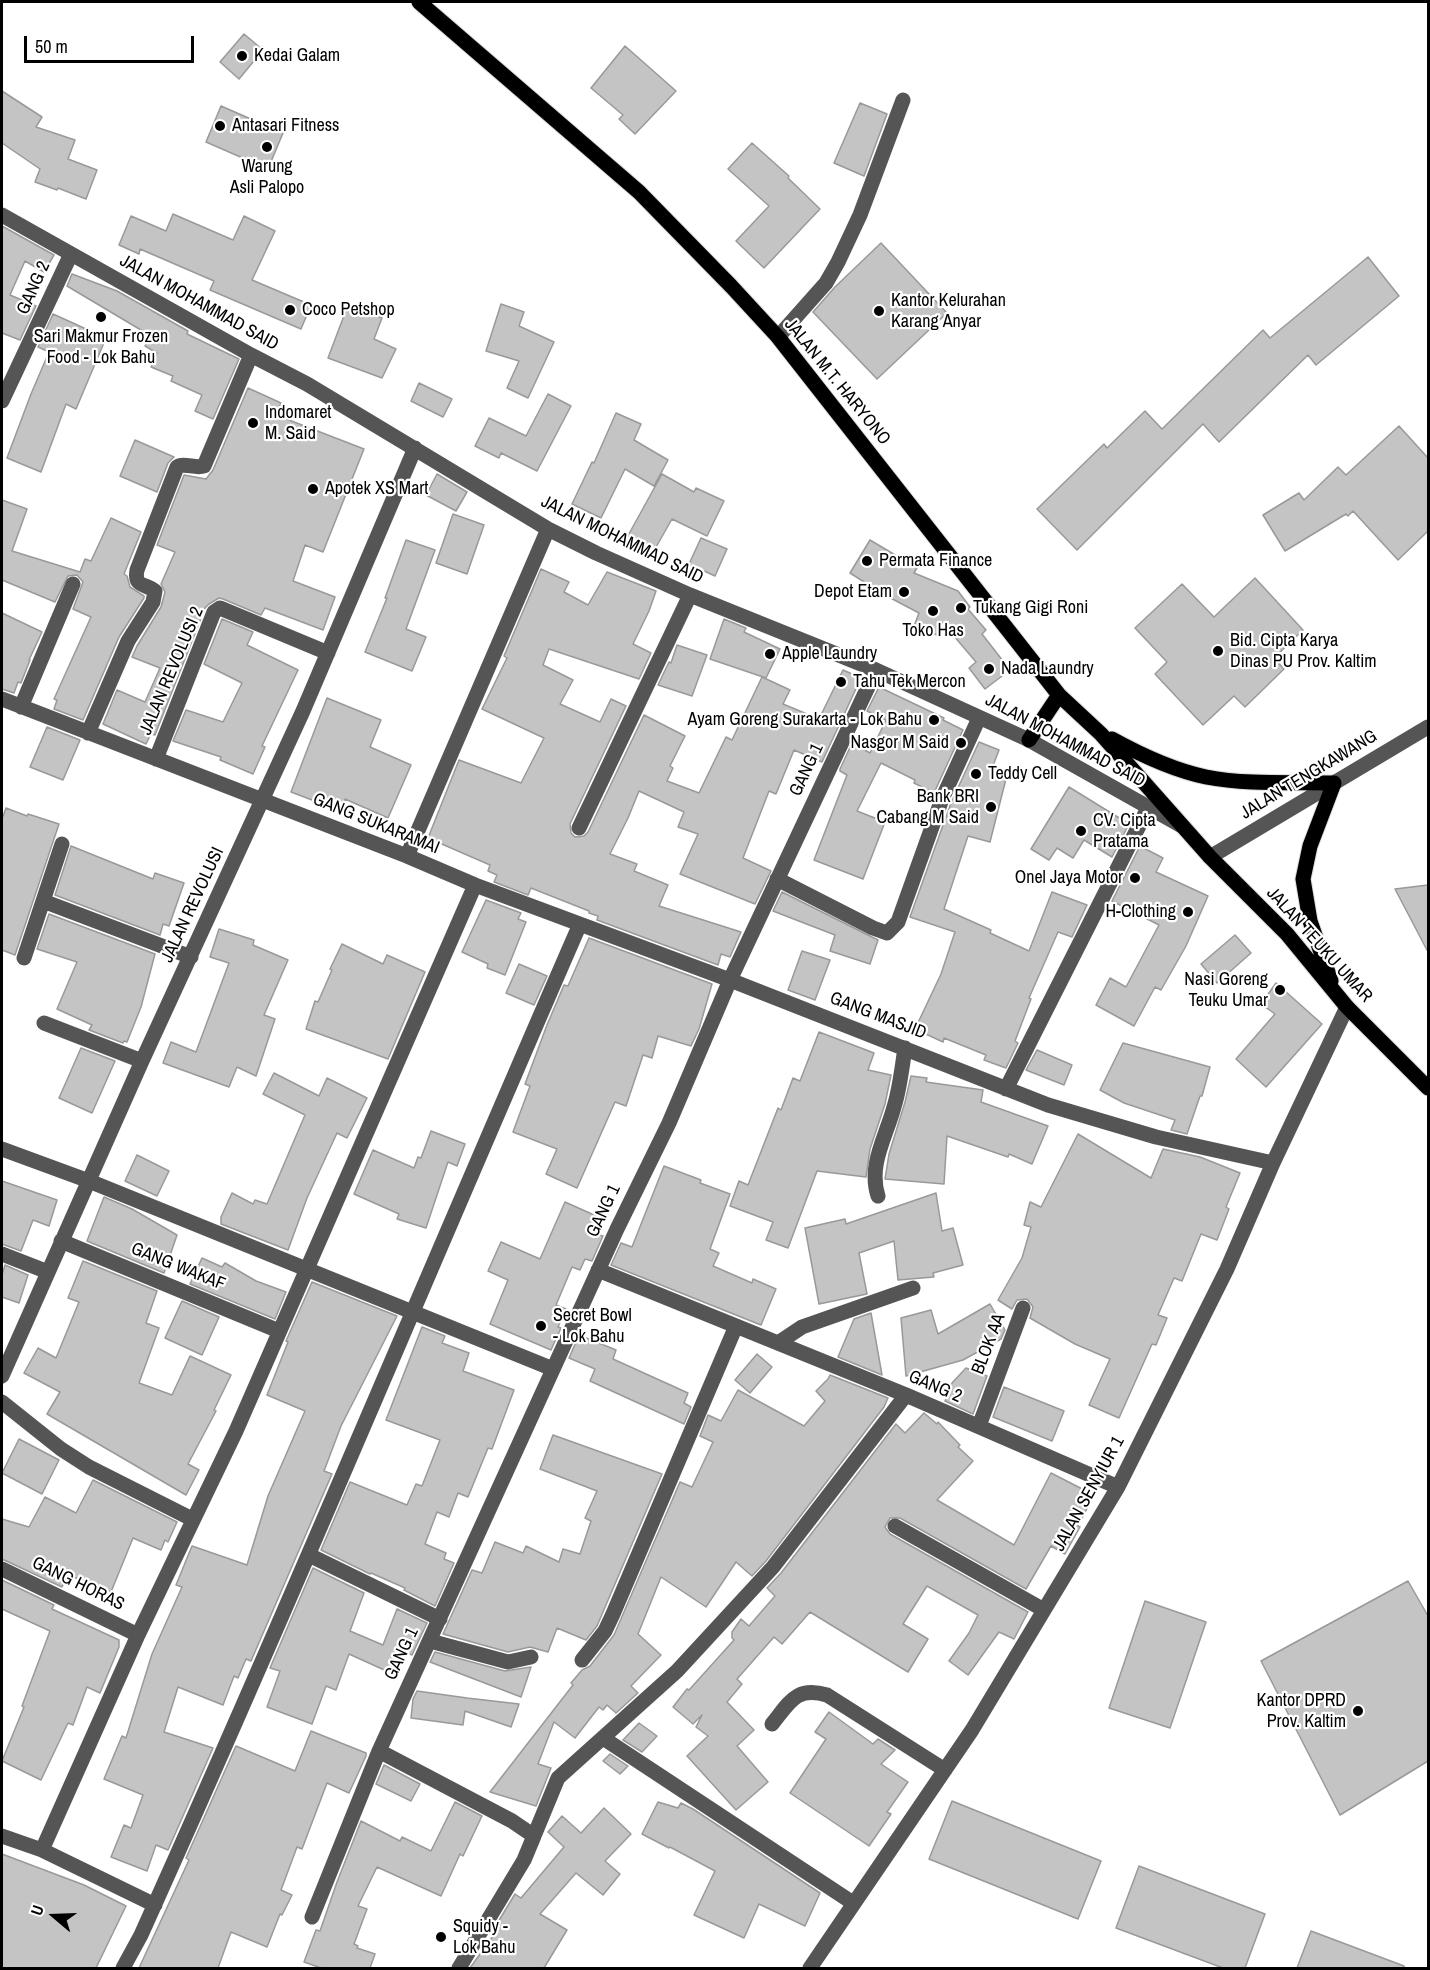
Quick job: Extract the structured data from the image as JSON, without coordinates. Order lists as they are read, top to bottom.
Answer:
{
  "streets": {
    "main road": ["JALAN M.T. HARYONO", "JALAN TEUKU UMAR"],
    "street": [
      "GANG 2",
      "JALAN MOHAMMAD SAID",
      "JALAN REVOLUSI 2",
      "GANG 1",
      "JALAN TENGKAWANG",
      "GANG SUKARAMAI",
      "JALAN REVOLUSI",
      "GANG MASJID",
      "GANG WAKAF",
      "BLOK AA",
      "JALAN SENYIUR 1",
      "GANG HORAS"
    ]
  },
  "crossings": [
    ["GANG 2", "JALAN MOHAMMAD SAID"],
    ["GANG 2", "GANG 1"],
    ["GANG 2", "BLOK AA"],
    ["GANG 2", "JALAN SENYIUR 1"],
    ["JALAN MOHAMMAD SAID", "JALAN M.T. HARYONO"],
    ["JALAN MOHAMMAD SAID", "GANG 1"],
    ["JALAN MOHAMMAD SAID", "JALAN REVOLUSI"],
    ["JALAN MOHAMMAD SAID", "JALAN TEUKU UMAR"],
    ["JALAN M.T. HARYONO", "JALAN TEUKU UMAR"],
    ["JALAN REVOLUSI 2", "GANG SUKARAMAI"],
    ["JALAN REVOLUSI 2", "JALAN REVOLUSI"],
    ["GANG 1", "GANG MASJID"],
    ["JALAN TENGKAWANG", "JALAN TEUKU UMAR"],
    ["GANG SUKARAMAI", "JALAN REVOLUSI"],
    ["GANG SUKARAMAI", "GANG MASJID"],
    ["JALAN REVOLUSI", "GANG WAKAF"],
    ["JALAN TEUKU UMAR", "JALAN SENYIUR 1"],
    ["GANG MASJID", "JALAN SENYIUR 1"]
  ],
  "places": [
    "Kedai Galam",
    "Antasari Fitness",
    "Warung Asli Palopo",
    "Coco Petshop",
    "Kantor Kelurahan Karang Anyar",
    "Sari Makmur Frozen Food - Lok Bahu",
    "Indomaret M. Said",
    "Apotek XS Mart",
    "Permata Finance",
    "Depot Etam",
    "Tukang Gigi Roni",
    "Toko Has",
    "Bid. Cipta Karya Dinas PU Prov. Kaltim",
    "Apple Laundry",
    "Nada Laundry",
    "Tahu Tek Mercon",
    "Ayam Goreng Surakarta - Lok Bahu",
    "Nasgor M Said",
    "Teddy Cell",
    "Bank BRI Cabang M Said",
    "CV. Cipta Pratama",
    "Onel Jaya Motor",
    "H-Clothing",
    "Nasi Goreng Teuku Umar",
    "Secret Bowl - Lok Bahu",
    "Kantor DPRD Prov. Kaltim",
    "Squidy - Lok Bahu"
  ],
  "scale_bar": "50 m",
  "north": "left"
}
